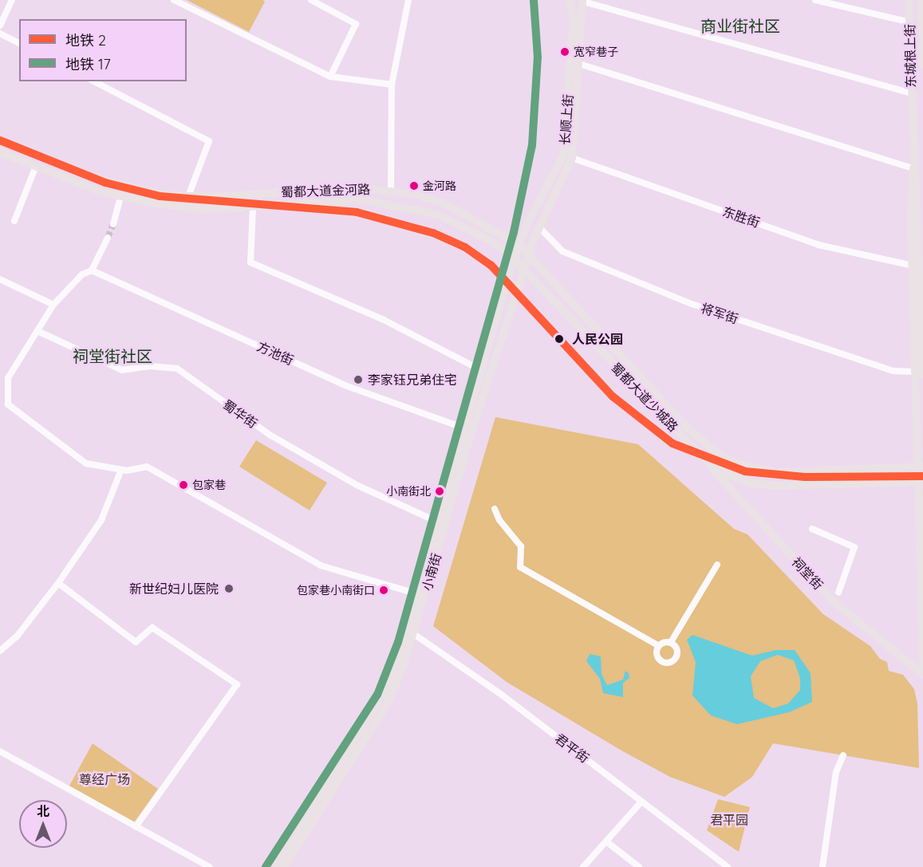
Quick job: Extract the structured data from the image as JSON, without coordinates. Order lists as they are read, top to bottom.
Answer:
{
  "streets": {
    "main road": [
      "东城根上街",
      "长顺上街",
      "蜀都大道金河路",
      "蜀都大道少城路",
      "小南街",
      "祠堂街"
    ],
    "street": [
      "东胜街",
      "将军街",
      "方池街",
      "蜀华街",
      "君平街"
    ]
  },
  "crossings": [
    ["东城根上街", "东胜街"],
    ["东城根上街", "将军街"],
    ["东城根上街", "蜀都大道少城路"],
    ["长顺上街", "蜀都大道金河路"],
    ["长顺上街", "东胜街"],
    ["长顺上街", "将军街"],
    ["长顺上街", "蜀都大道少城路"],
    ["长顺上街", "小南街"],
    ["蜀都大道金河路", "蜀都大道少城路"],
    ["蜀都大道金河路", "小南街"],
    ["方池街", "小南街"],
    ["蜀都大道少城路", "小南街"],
    ["蜀都大道少城路", "祠堂街"],
    ["蜀华街", "小南街"],
    ["小南街", "君平街"]
  ],
  "districts": ["商业街社区", "祠堂街社区"],
  "parks": ["尊经广场", "君平园"],
  "places": [
    "宽窄巷子",
    "金河路",
    "人民公园",
    "李家钰兄弟住宅",
    "包家巷",
    "小南街北",
    "新世纪妇儿医院",
    "包家巷小南街口"
  ],
  "lines": ["metro line 17", "metro line 2"],
  "legend": ["地铁 2", "地铁 17"],
  "north": "top"
}
